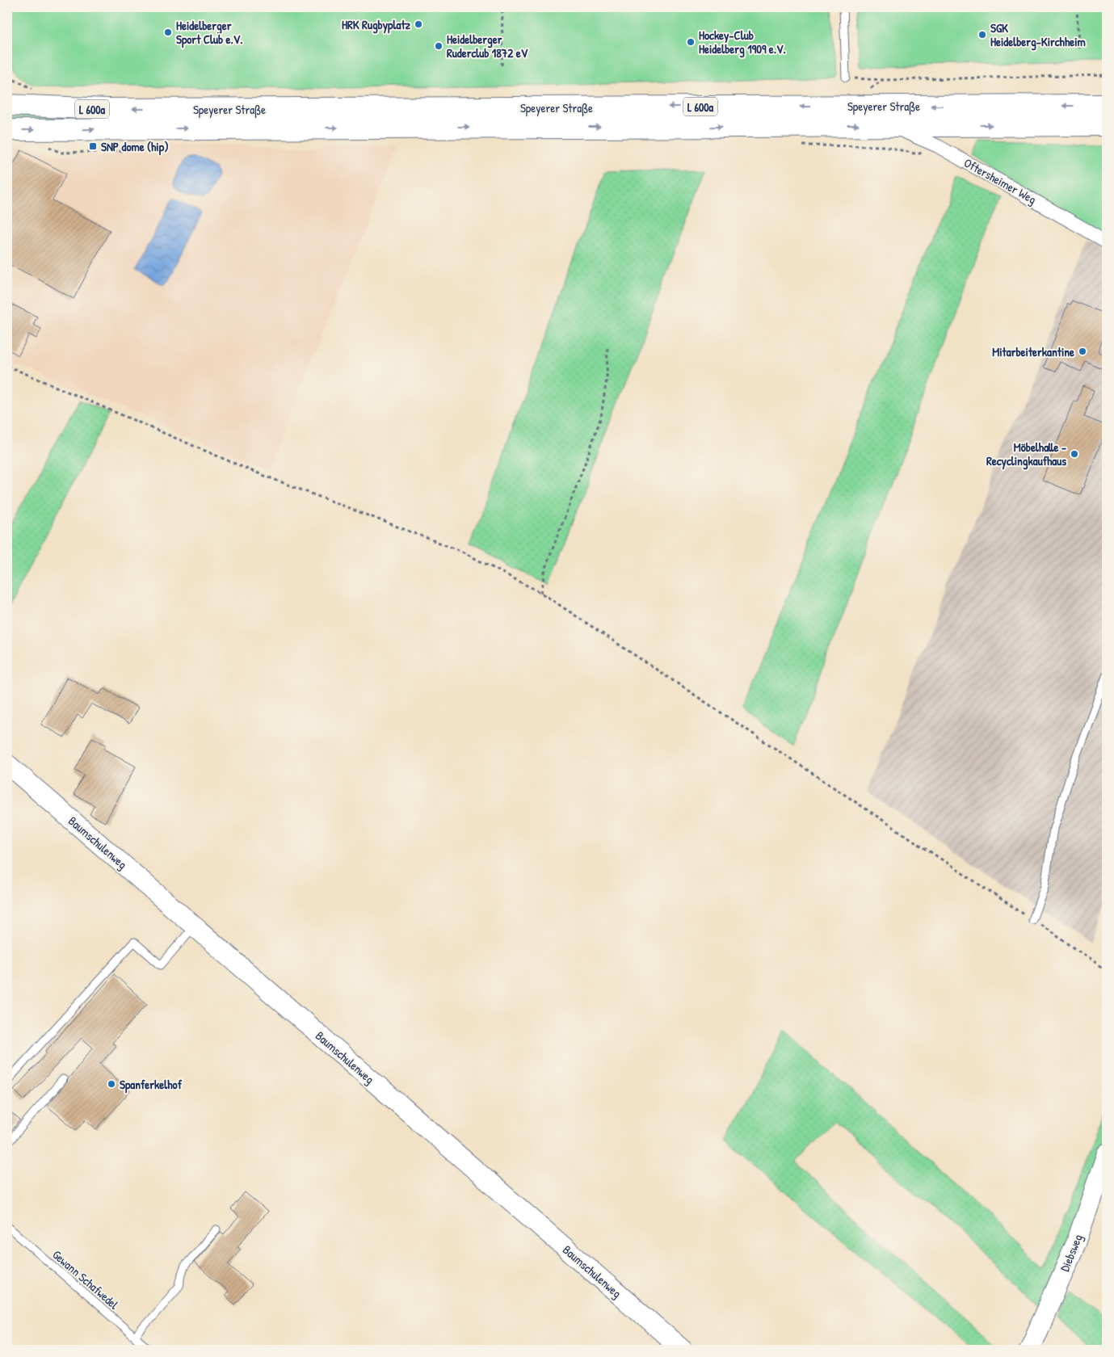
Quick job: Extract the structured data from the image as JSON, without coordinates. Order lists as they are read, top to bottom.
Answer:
{
  "streets": {
    "main road": ["Speyerer Straße", "L 600a"],
    "street": ["Oftersheimer Weg", "Baumschulenweg", "Diebsweg"],
    "lane": ["Gewann Schafwedel"]
  },
  "crossings": [
    ["Speyerer Straße", "Oftersheimer Weg"]
  ],
  "places": {
    "other": [
      "HRK Rugbyplatz",
      "Heidelberger Sport Club e.V.",
      "SGK Heidelberg-Kirchheim",
      "Hockey-Club Heidelberg 1909 e.V.",
      "Heidelberger Ruderclub 1872 eV",
      "Mitarbeiterkantine",
      "Möbelhalle - Recyclingkaufhaus",
      "Spanferkelhof"
    ],
    "transit": ["SNP dome (hip)"]
  }
}
